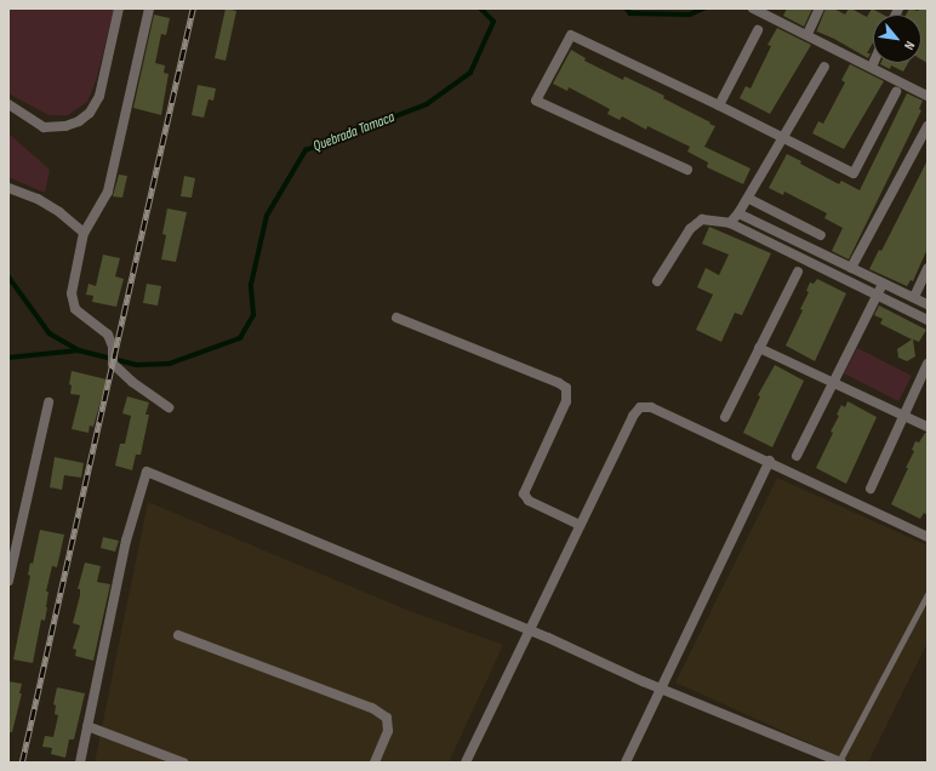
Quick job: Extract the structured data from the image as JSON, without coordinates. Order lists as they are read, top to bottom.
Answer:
{
  "water": ["Quebrada Tamaca"],
  "north": "bottom right"
}
